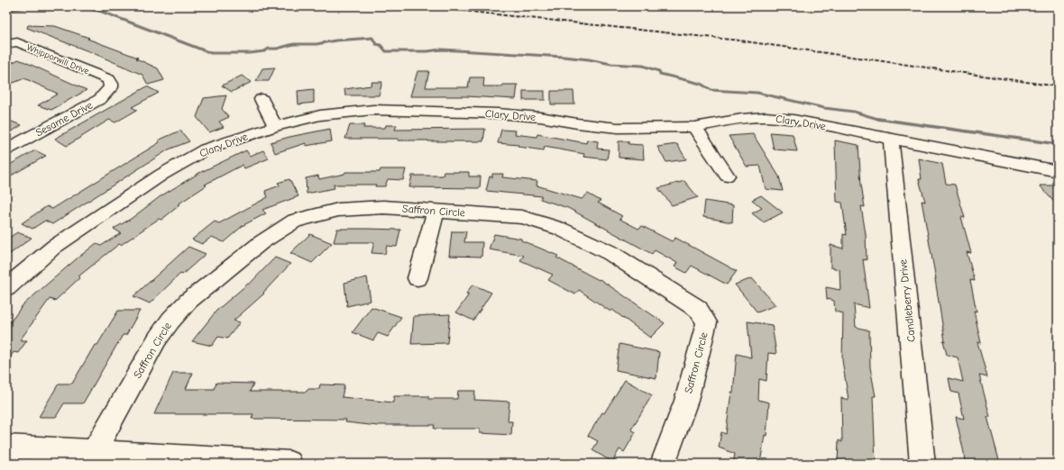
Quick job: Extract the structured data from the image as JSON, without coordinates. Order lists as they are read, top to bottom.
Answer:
{
  "streets": {
    "street": [
      "Whipporwill Drive",
      "Clary Drive",
      "Sesame Drive",
      "Saffron Circle",
      "Candleberry Drive"
    ]
  },
  "crossings": [
    ["Whipporwill Drive", "Sesame Drive"],
    ["Clary Drive", "Candleberry Drive"]
  ]
}
